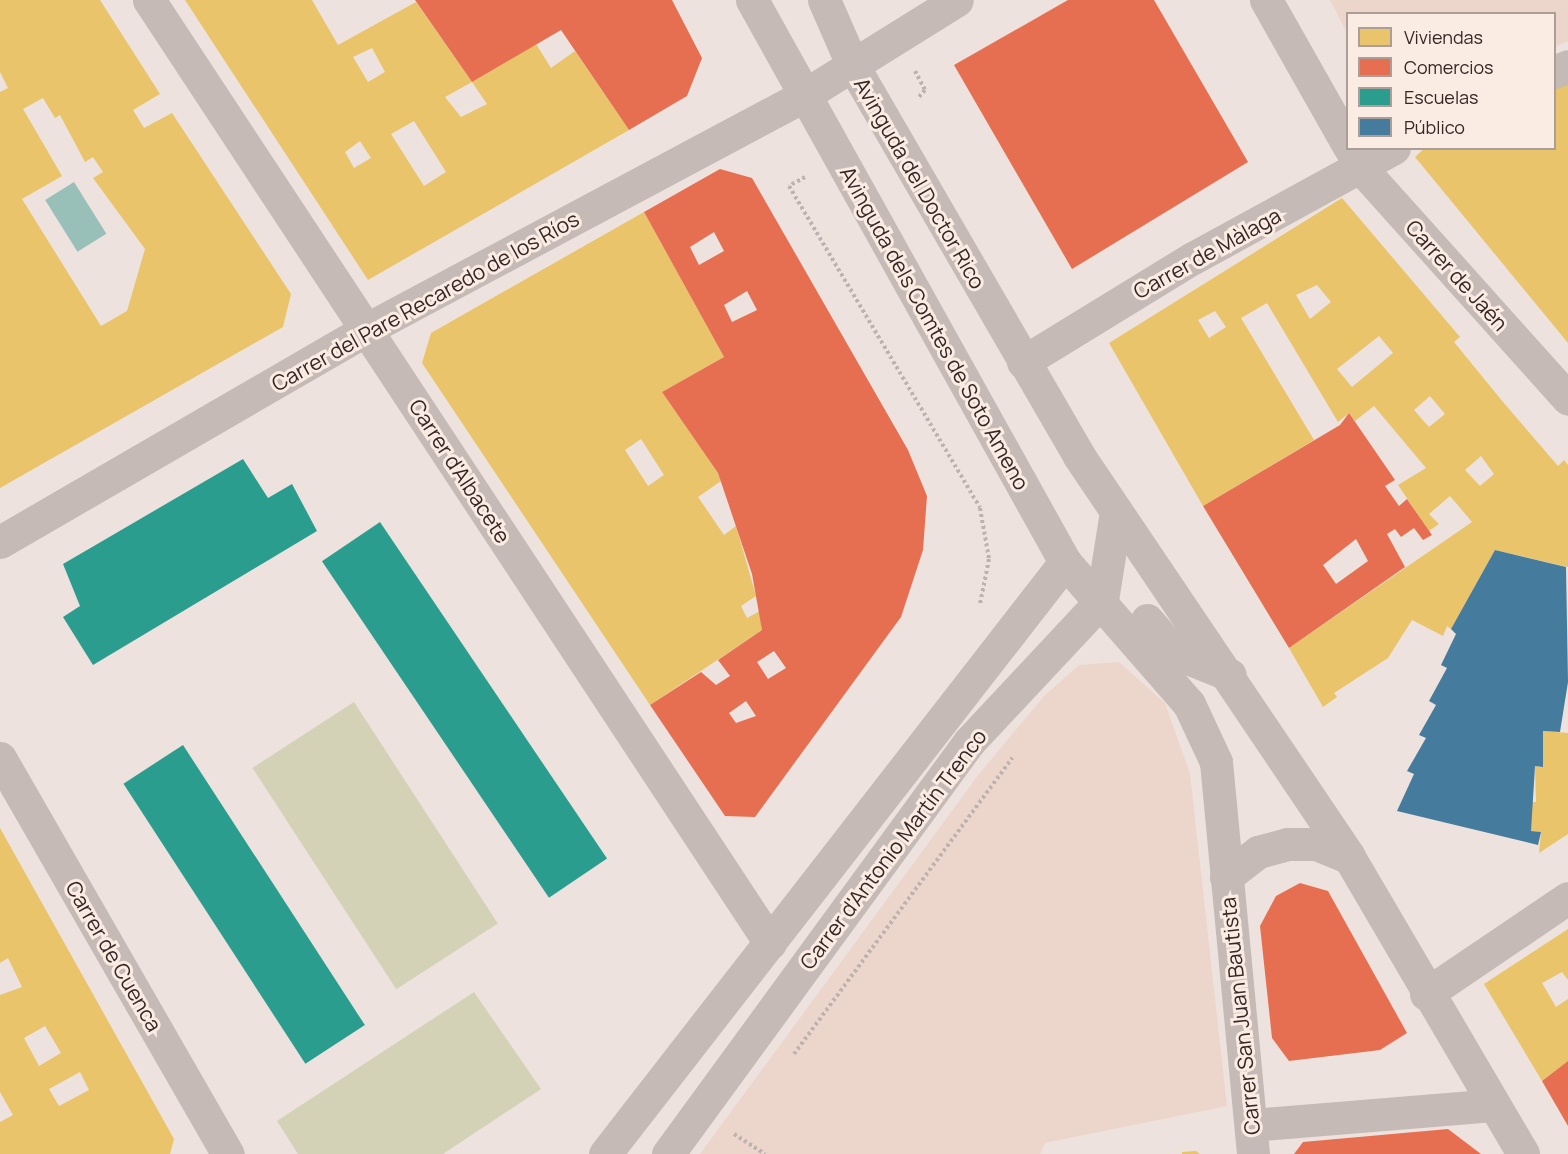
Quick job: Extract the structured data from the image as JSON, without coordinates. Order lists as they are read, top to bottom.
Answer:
{
  "streets": {
    "street": [
      "Avinguda del Doctor Rico",
      "Carrer de Màlaga",
      "Carrer de Jaén",
      "Carrer del Pare Recaredo de los Ríos",
      "Avinguda dels Comtes de Soto Ameno",
      "Carrer d'Albacete",
      "Carrer d'Antonio Martín Trenco",
      "Carrer de Cuenca",
      "Carrer San Juan Bautista"
    ]
  },
  "crossings": [
    ["Avinguda del Doctor Rico", "Carrer de Màlaga"],
    ["Avinguda del Doctor Rico", "Carrer del Pare Recaredo de los Ríos"],
    ["Carrer de Màlaga", "Carrer de Jaén"],
    ["Carrer del Pare Recaredo de los Ríos", "Avinguda dels Comtes de Soto Ameno"],
    ["Carrer del Pare Recaredo de los Ríos", "Carrer d'Albacete"],
    ["Avinguda dels Comtes de Soto Ameno", "Carrer d'Antonio Martín Trenco"],
    ["Avinguda dels Comtes de Soto Ameno", "Carrer San Juan Bautista"],
    ["Carrer d'Albacete", "Carrer d'Antonio Martín Trenco"]
  ],
  "legend": [
    "Viviendas",
    "Comercios",
    "Escuelas",
    "Público"
  ]
}
